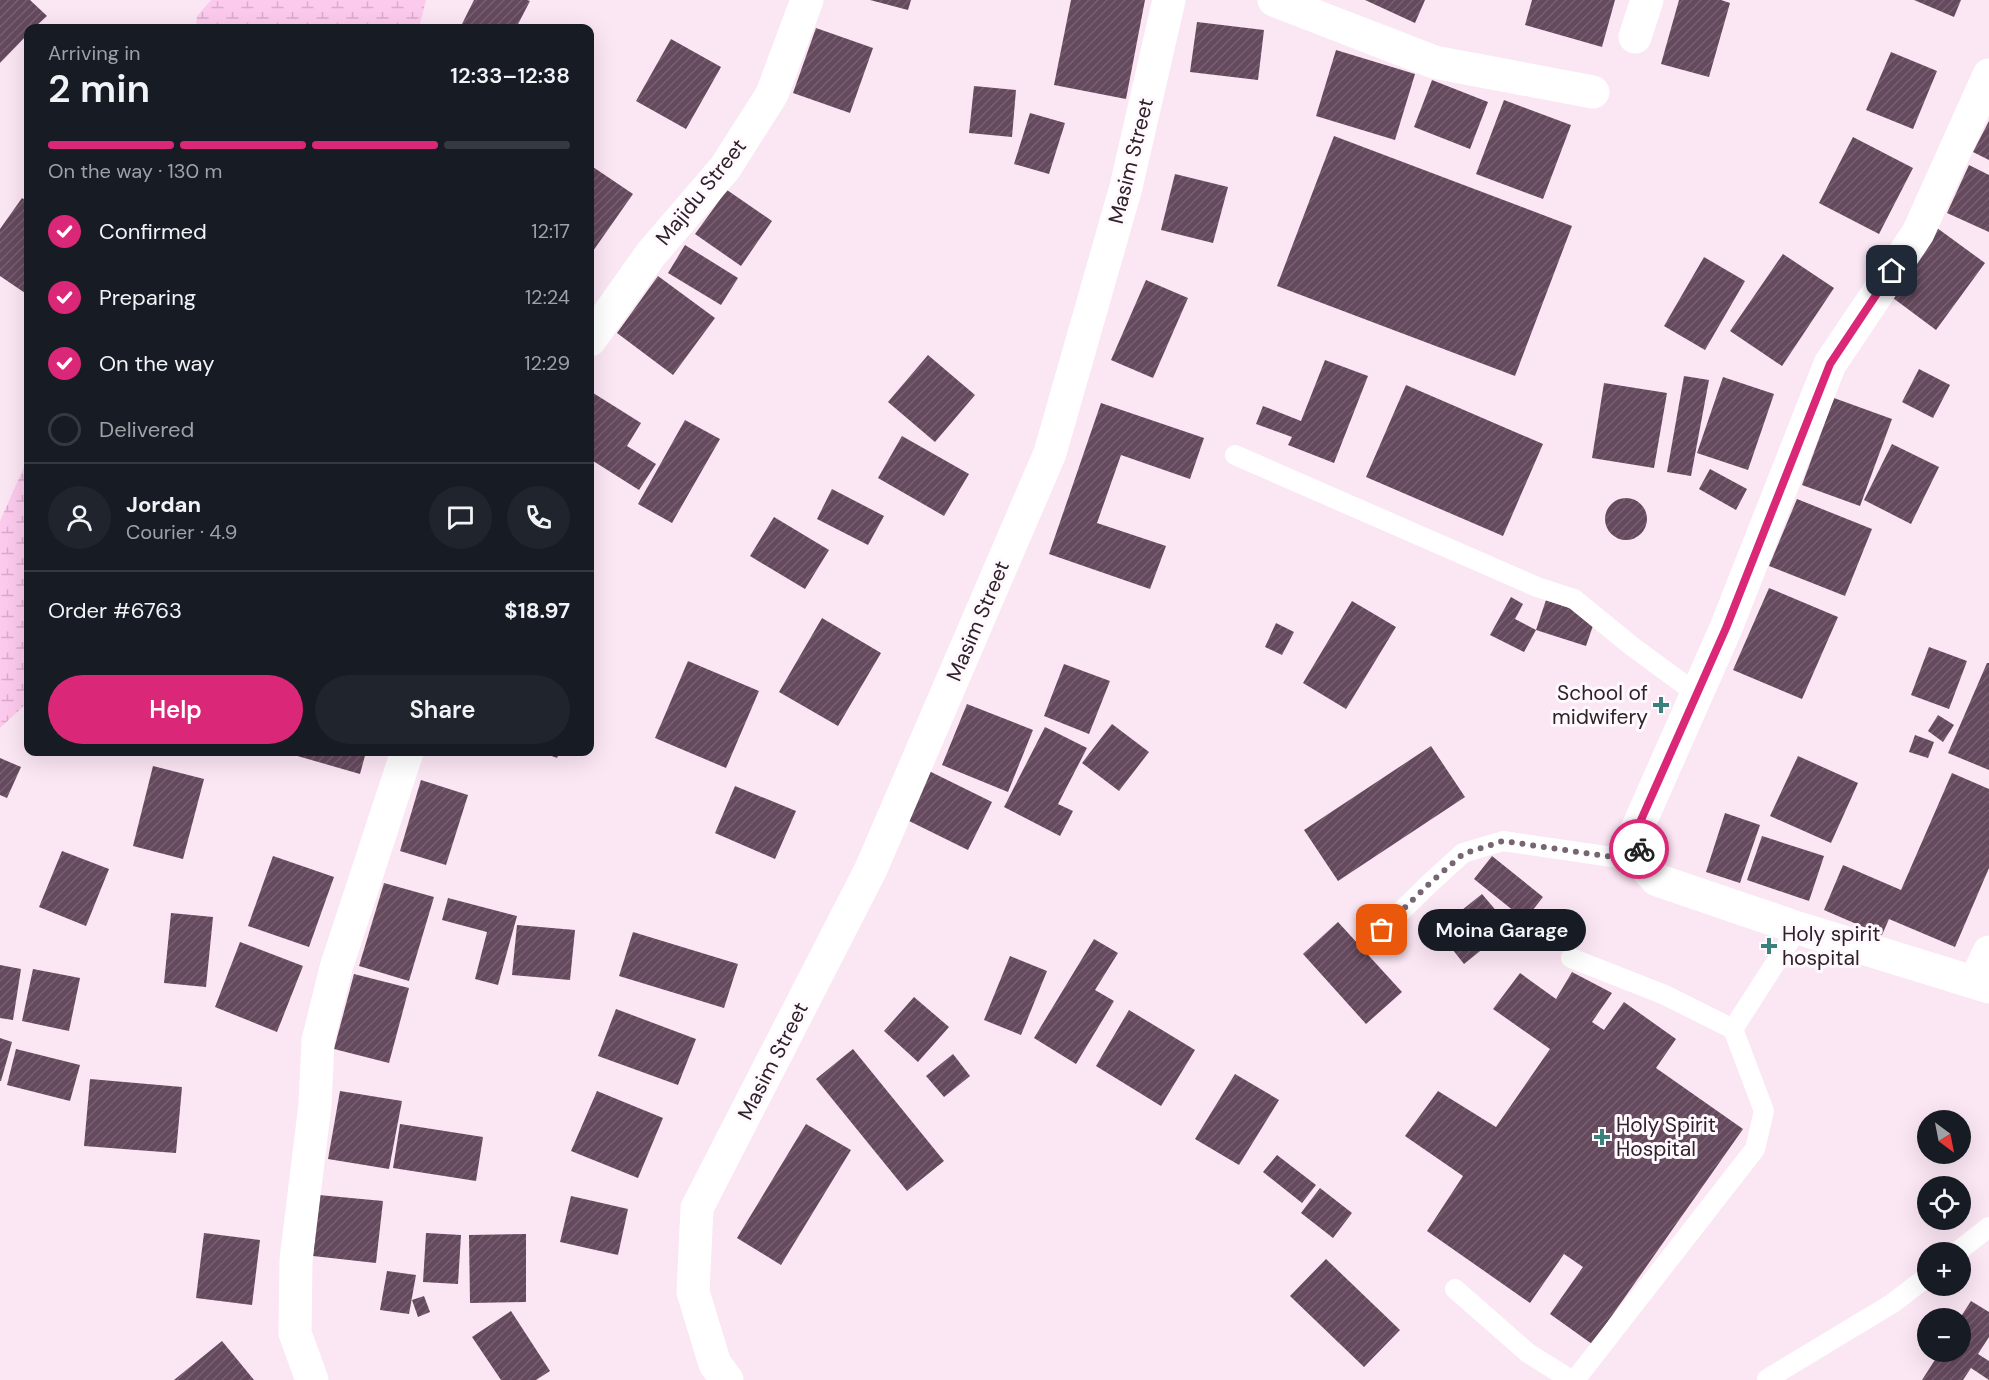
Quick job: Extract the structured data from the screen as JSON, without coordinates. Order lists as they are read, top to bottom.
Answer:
{
  "streets": {
    "street": ["Masim Street", "Majidu Street"]
  },
  "places": {
    "health": ["School of midwifery", "Holy spirit hospital", "Holy Spirit Hospital"],
    "other": ["Moina Garage"]
  },
  "north": "bottom right",
  "page": {
    "heading": ["2 min", "Arriving in", "12:33–12:38"],
    "panel": [
      "Jordan",
      "Courier · 4.9",
      "Order #6763",
      "$18.97"
    ],
    "bar": "On the way · 130 m",
    "list": [
      ["Confirmed", "12:17"],
      ["Preparing", "12:24"],
      ["On the way", "12:29"],
      "Delivered"
    ],
    "buttons": ["Help", "Share"],
    "bubble": "Moina Garage",
    "map_buttons": ["+", "−"]
  }
}
